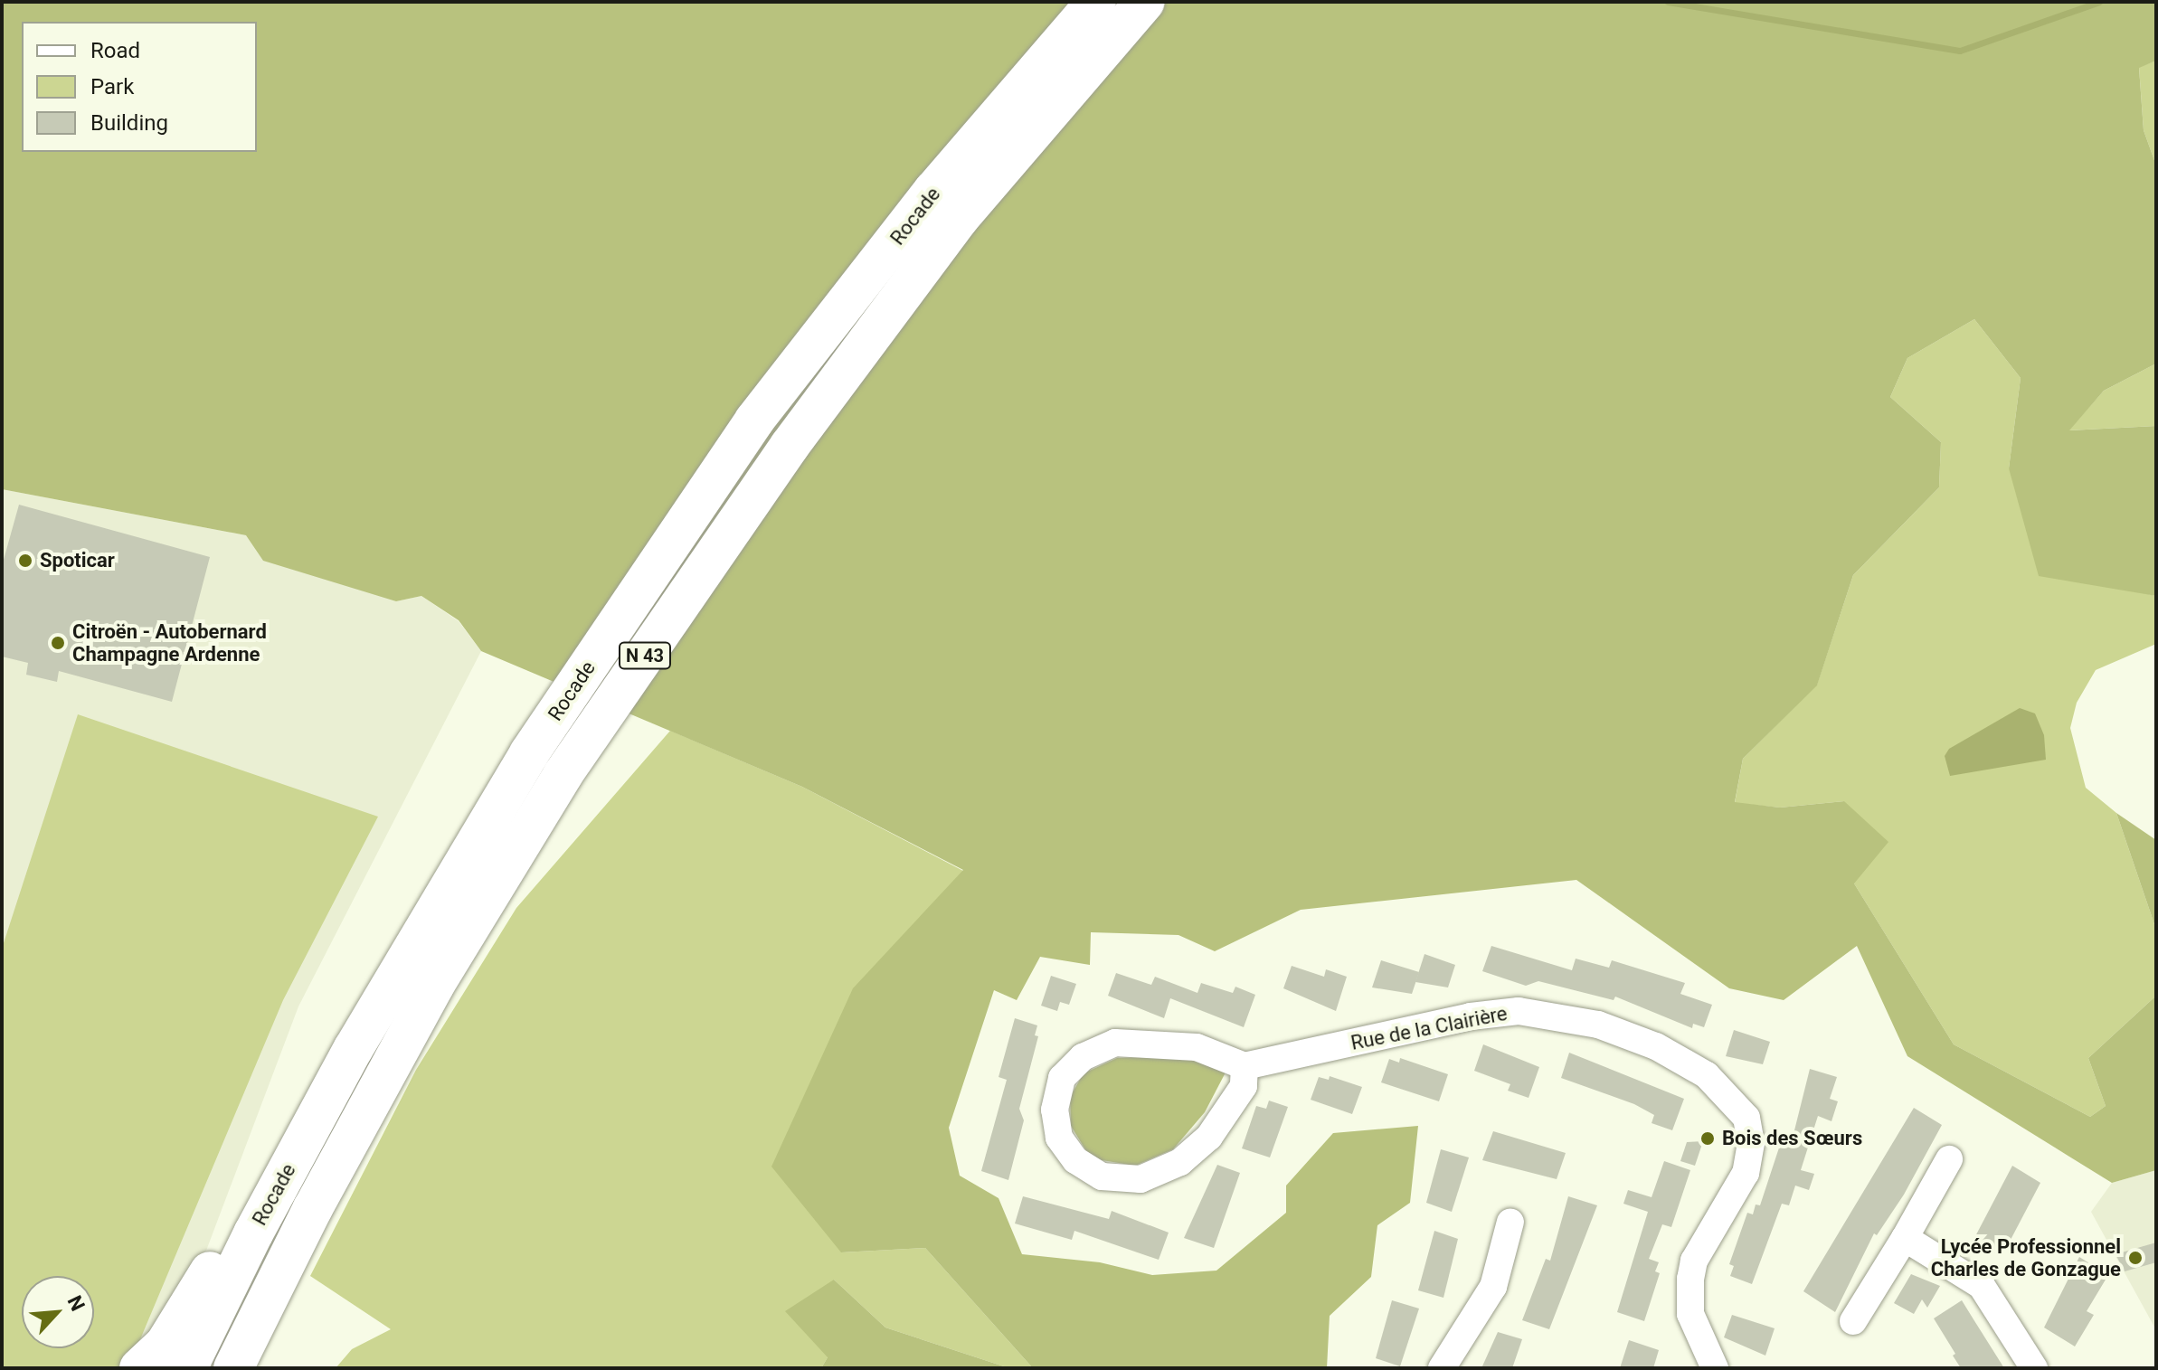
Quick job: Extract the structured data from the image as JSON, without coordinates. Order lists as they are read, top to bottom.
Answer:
{
  "streets": {
    "highway": ["Rocade", "N 43"],
    "street": ["Rue de la Clairière"]
  },
  "places": [
    "Spoticar",
    "Citroën - Autobernard Champagne Ardenne",
    "Bois des Sœurs",
    "Lycée Professionnel Charles de Gonzague"
  ],
  "legend": ["Road", "Park", "Building"],
  "north": "top right"
}
